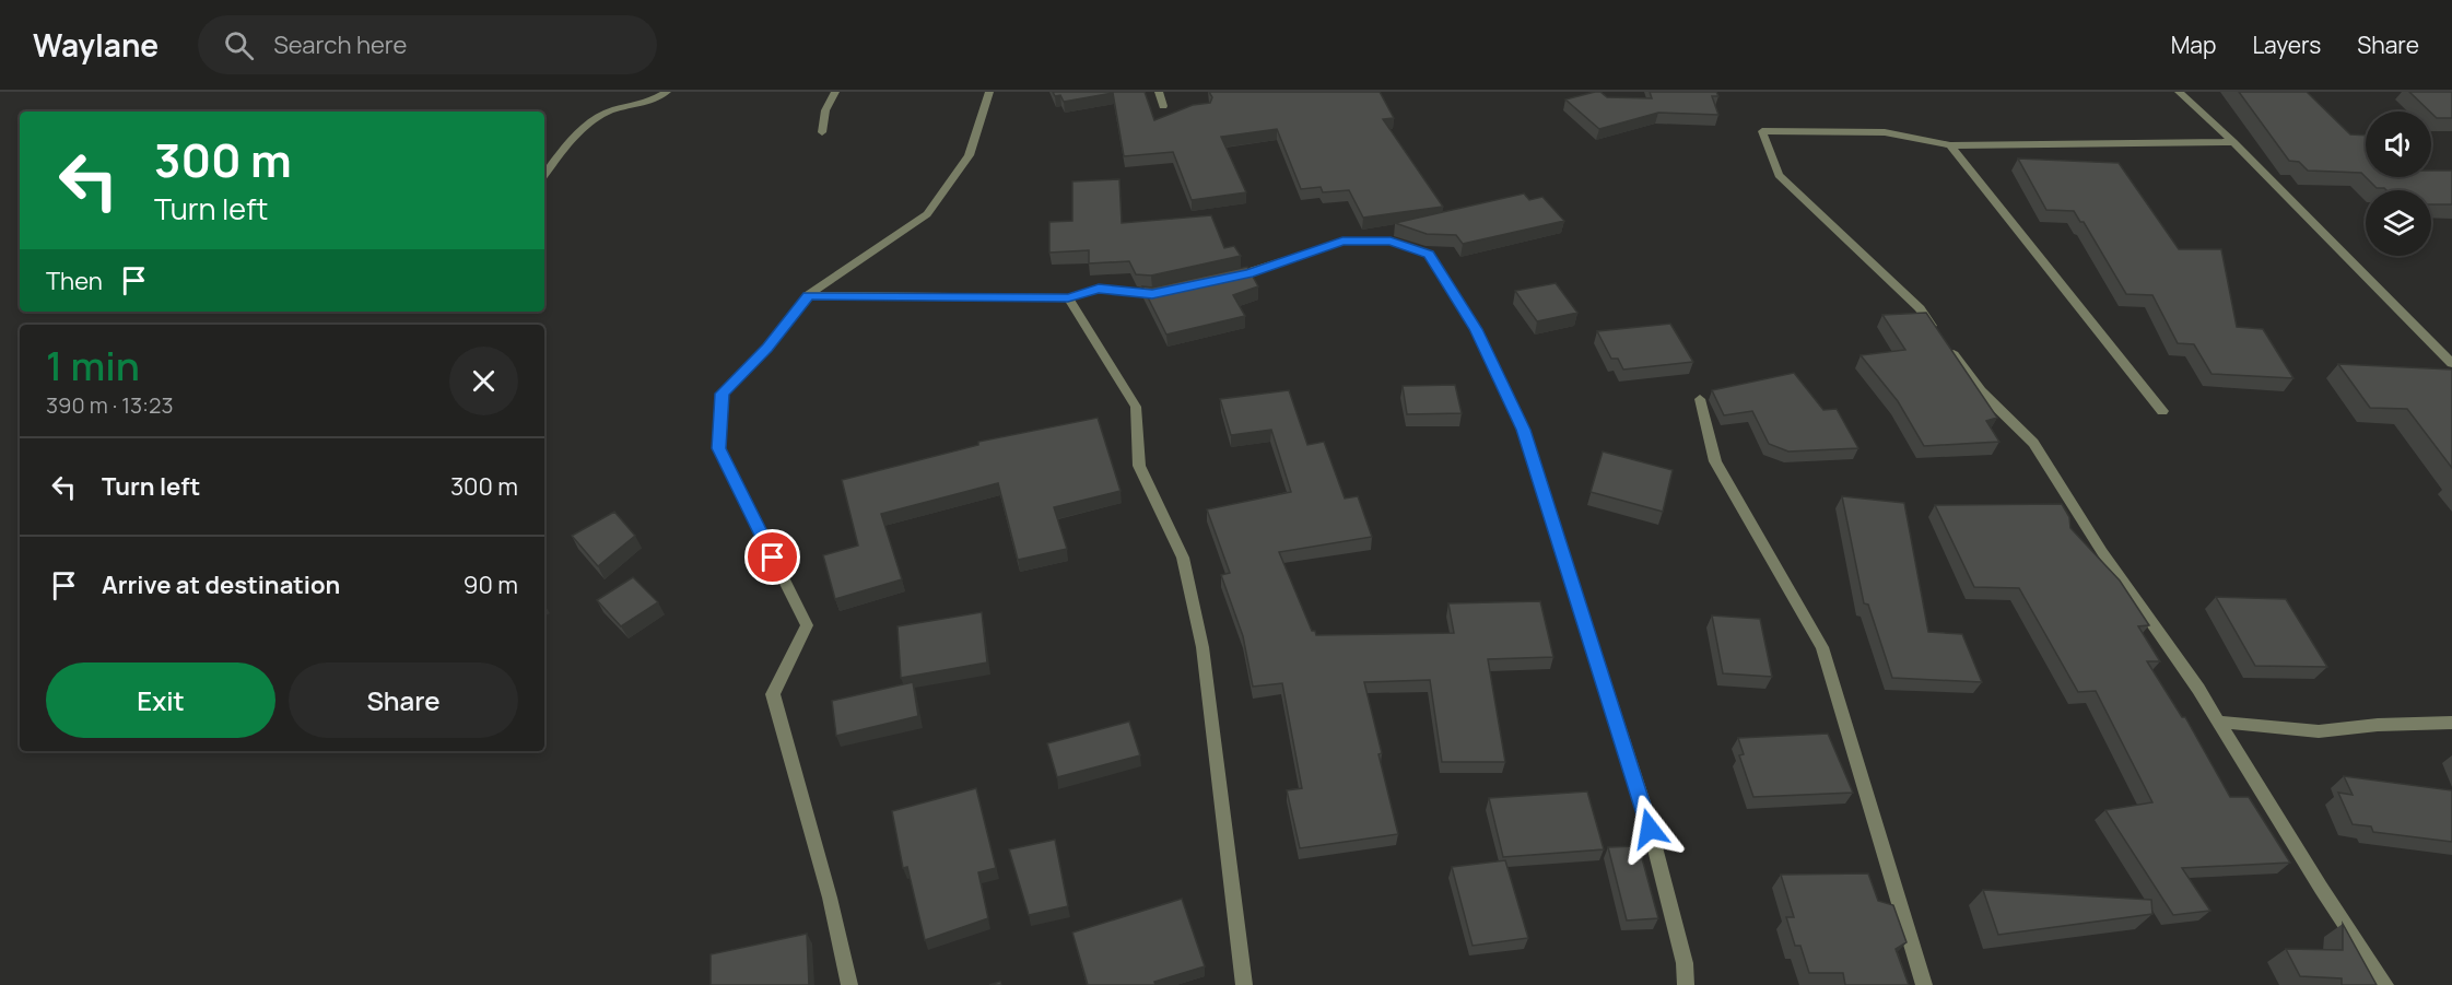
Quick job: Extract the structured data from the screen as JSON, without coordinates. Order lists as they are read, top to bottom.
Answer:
{
  "page": {
    "header": "Waylane",
    "search": "Search here",
    "nav": ["Map", "Layers", "Share"],
    "turn": ["300 m", "Turn left"],
    "then": "Then",
    "heading": ["1 min", "390 m · 13:23"],
    "list": [
      {
        "name": "Turn left",
        "value": "300 m"
      },
      {
        "name": "Arrive at destination",
        "value": "90 m"
      }
    ],
    "buttons": ["Exit", "Share"]
  }
}
